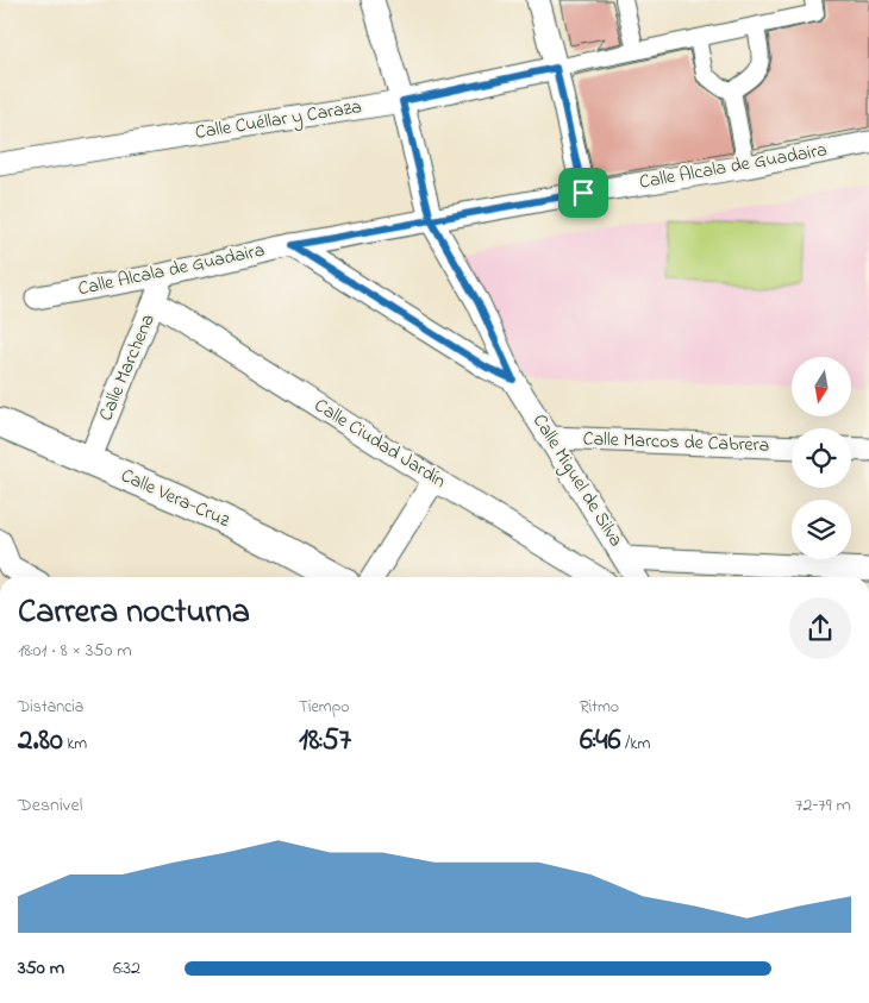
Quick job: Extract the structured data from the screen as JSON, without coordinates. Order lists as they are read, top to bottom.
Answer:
{
  "streets": {
    "street": [
      "Calle Cuéllar y Caraza",
      "Calle Alcala de Guadaira",
      "Calle Marchena",
      "Calle Marcos de Cabrera",
      "Calle Ciudad Jardín",
      "Calle Miguel de Silva",
      "Calle Vera-Cruz"
    ]
  },
  "crossings": [
    ["Calle Cuéllar y Caraza", "Calle Miguel de Silva"],
    ["Calle Alcala de Guadaira", "Calle Marchena"],
    ["Calle Alcala de Guadaira", "Calle Miguel de Silva"],
    ["Calle Marchena", "Calle Ciudad Jardín"],
    ["Calle Marchena", "Calle Vera-Cruz"],
    ["Calle Marcos de Cabrera", "Calle Miguel de Silva"]
  ],
  "north": "bottom",
  "page": {
    "heading": ["Carrera nocturna", "18:01 · 8 × 350 m"],
    "stats": [
      ["Distancia", "2.80 km"],
      ["Tiempo", "18:57"],
      ["Ritmo", "6:46 /km"]
    ],
    "chart": ["Desnivel", "72–79 m"],
    "list": [
      {
        "name": "350 m",
        "note": "6:32"
      }
    ]
  }
}
